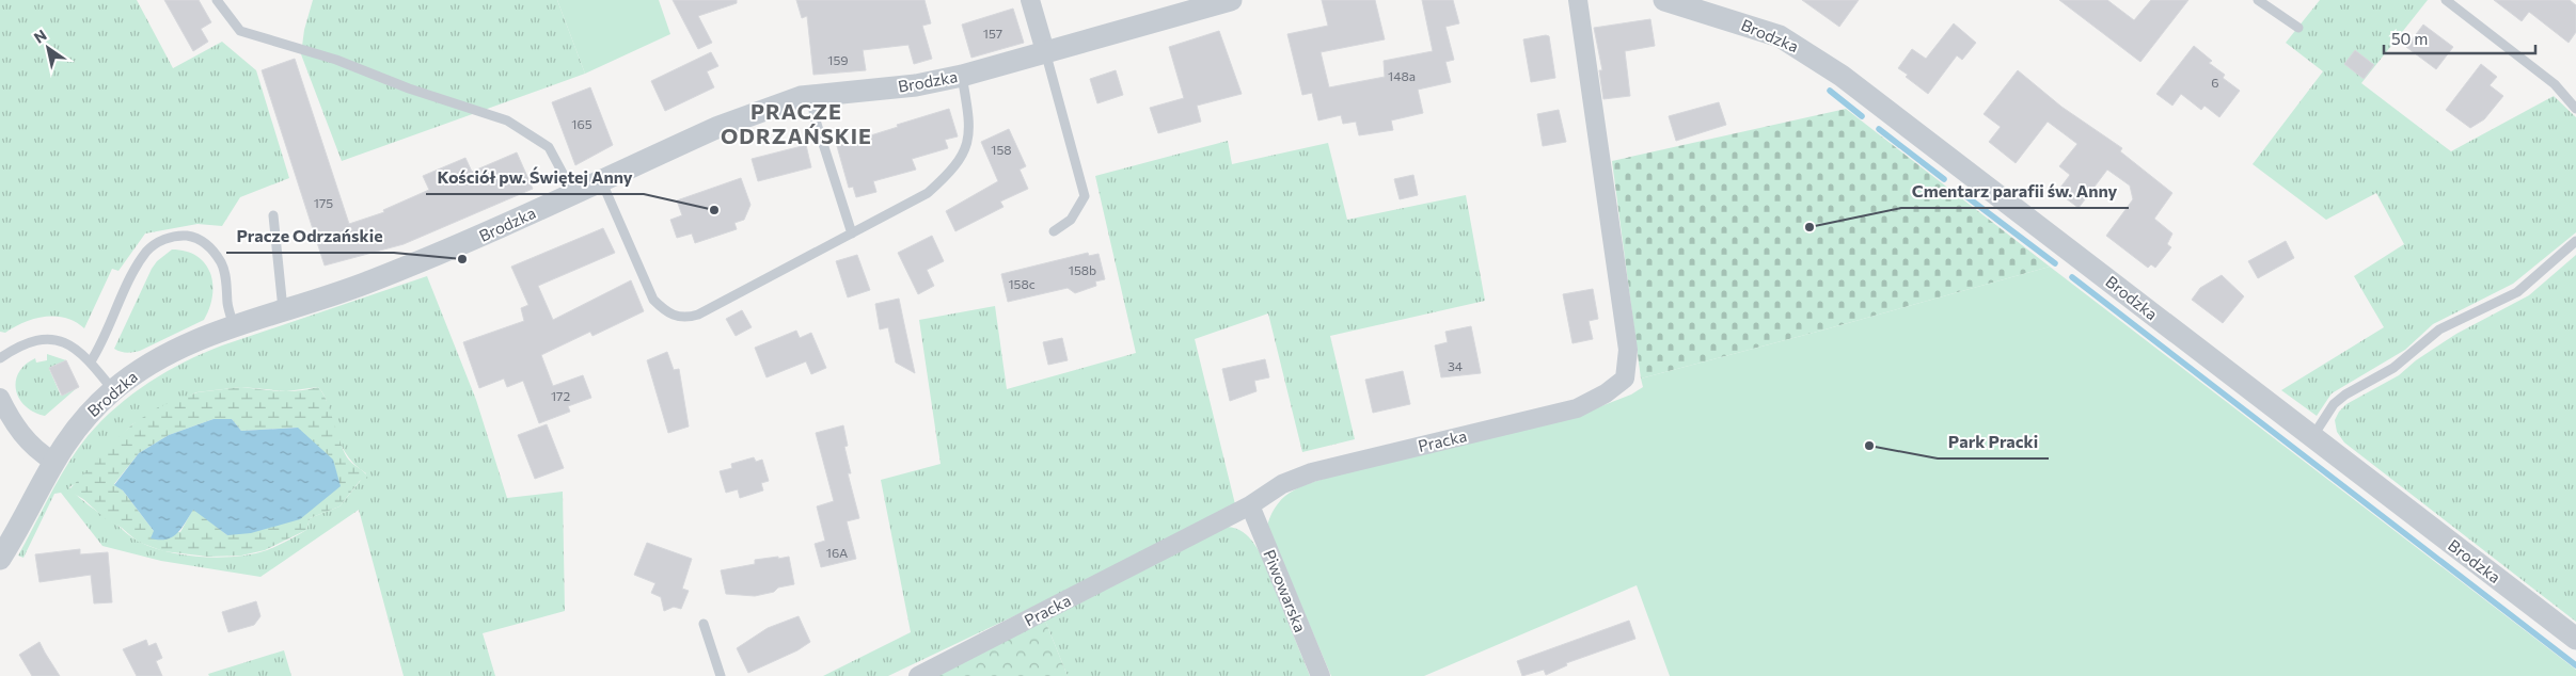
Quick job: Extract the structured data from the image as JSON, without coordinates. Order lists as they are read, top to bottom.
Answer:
{
  "streets": {
    "street": ["Brodzka", "Pracka", "Piwowarska"]
  },
  "crossings": [
    ["Pracka", "Piwowarska"]
  ],
  "districts": ["PRACZE ODRZAŃSKIE"],
  "places": [
    "Kościół pw. Świętej Anny",
    "Cmentarz parafii św. Anny",
    "Pracze Odrzańskie",
    "Park Pracki"
  ],
  "house_numbers": [
    "157",
    "159",
    "148a",
    "6",
    "165",
    "158",
    "175",
    "158b",
    "158c",
    "34",
    "172",
    "16A"
  ],
  "scale_bar": "50 m",
  "north": "top left"
}
